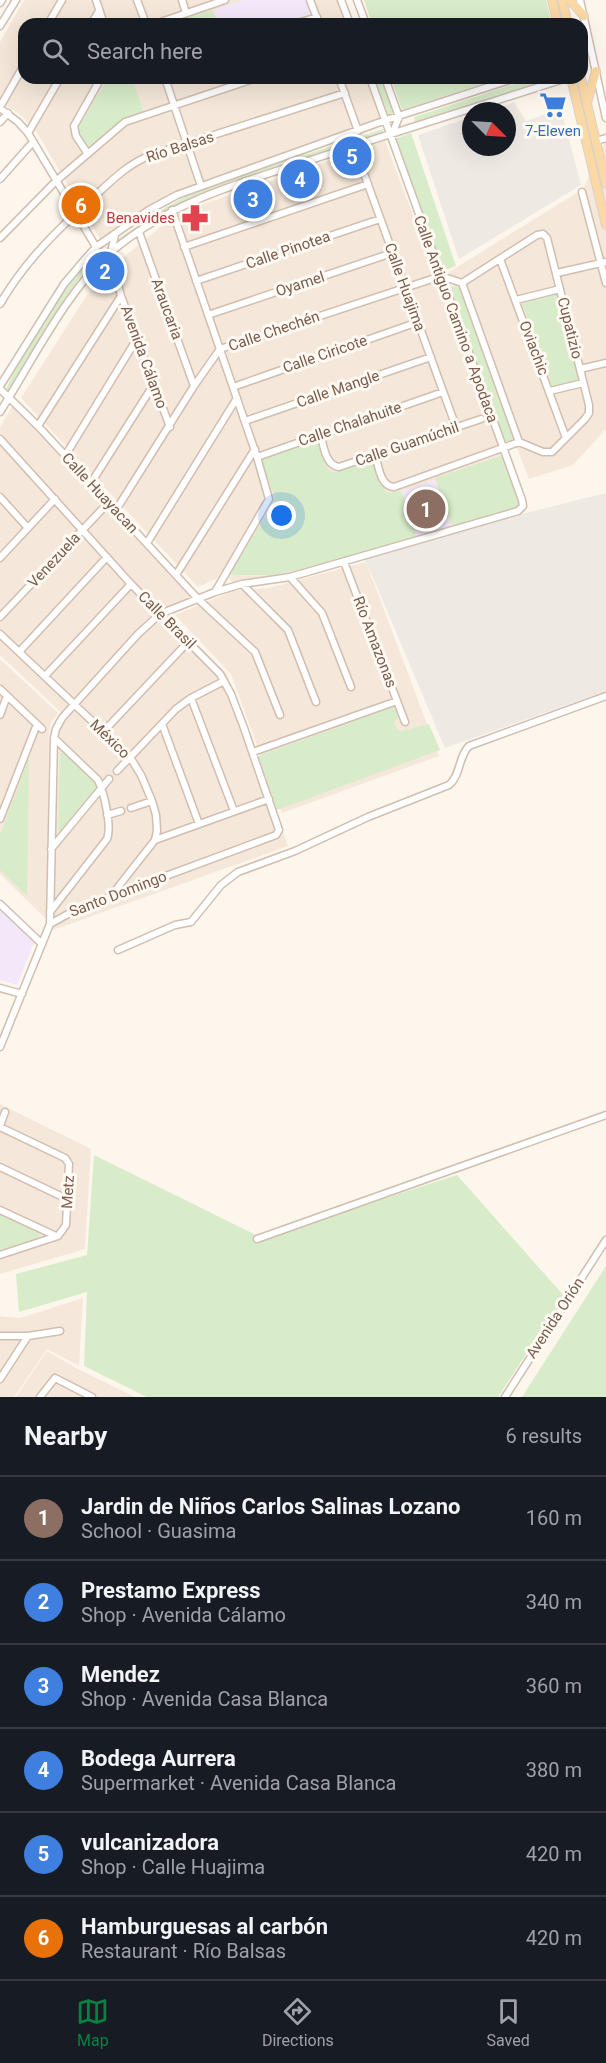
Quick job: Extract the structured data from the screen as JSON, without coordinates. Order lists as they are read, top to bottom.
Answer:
{
  "streets": {
    "street": [
      "Río Balsas",
      "Calle Pinotea",
      "Oyamel",
      "Calle Huajima",
      "Araucaria",
      "Calle Antiguo Camino a Apodaca",
      "Cupatizio",
      "Calle Chechén",
      "Oviachic",
      "Calle Ciricote",
      "Avenida Cálamo",
      "Calle Mangle",
      "Calle Chalahuite",
      "Calle Guamúchil",
      "Calle Huayacan",
      "Venezuela",
      "Calle Brasil",
      "Río Amazonas",
      "México",
      "Santo Domingo",
      "Metz",
      "Avenida Orión"
    ]
  },
  "crossings": [
    ["Calle Pinotea", "Calle Huajima"],
    ["Oyamel", "Calle Huajima"],
    ["Calle Huajima", "Calle Chechén"],
    ["Calle Huajima", "Calle Ciricote"],
    ["Calle Huajima", "Calle Mangle"],
    ["Calle Huajima", "Calle Chalahuite"],
    ["Calle Huajima", "Calle Guamúchil"],
    ["Araucaria", "Calle Chechén"],
    ["Calle Antiguo Camino a Apodaca", "Calle Chechén"],
    ["Calle Antiguo Camino a Apodaca", "Río Amazonas"],
    ["Cupatizio", "Oviachic"],
    ["Calle Chechén", "Avenida Cálamo"],
    ["Calle Chechén", "Calle Huayacan"],
    ["Calle Chalahuite", "Calle Guamúchil"],
    ["Calle Huayacan", "Venezuela"],
    ["Venezuela", "Calle Brasil"],
    ["Calle Brasil", "Santo Domingo"]
  ],
  "places": {
    "supermarket": ["7-Eleven"],
    "pharmacy": ["Benavides"]
  },
  "north": "bottom right",
  "page": {
    "search": "Search here",
    "pins": [
      "5",
      "4",
      "3",
      "6",
      "2",
      "1"
    ],
    "heading": ["Nearby", "6 results"],
    "list": [
      {
        "mark": "1",
        "name": "Jardin de Niños Carlos Salinas Lozano",
        "note": "School · Guasima",
        "value": "160 m"
      },
      {
        "mark": "2",
        "name": "Prestamo Express",
        "note": "Shop · Avenida Cálamo",
        "value": "340 m"
      },
      {
        "mark": "3",
        "name": "Mendez",
        "note": "Shop · Avenida Casa Blanca",
        "value": "360 m"
      },
      {
        "mark": "4",
        "name": "Bodega Aurrera",
        "note": "Supermarket · Avenida Casa Blanca",
        "value": "380 m"
      },
      {
        "mark": "5",
        "name": "vulcanizadora",
        "note": "Shop · Calle Huajima",
        "value": "420 m"
      },
      {
        "mark": "6",
        "name": "Hamburguesas al carbón",
        "note": "Restaurant · Río Balsas",
        "value": "420 m"
      }
    ],
    "nav": ["Map", "Directions", "Saved"]
  }
}
